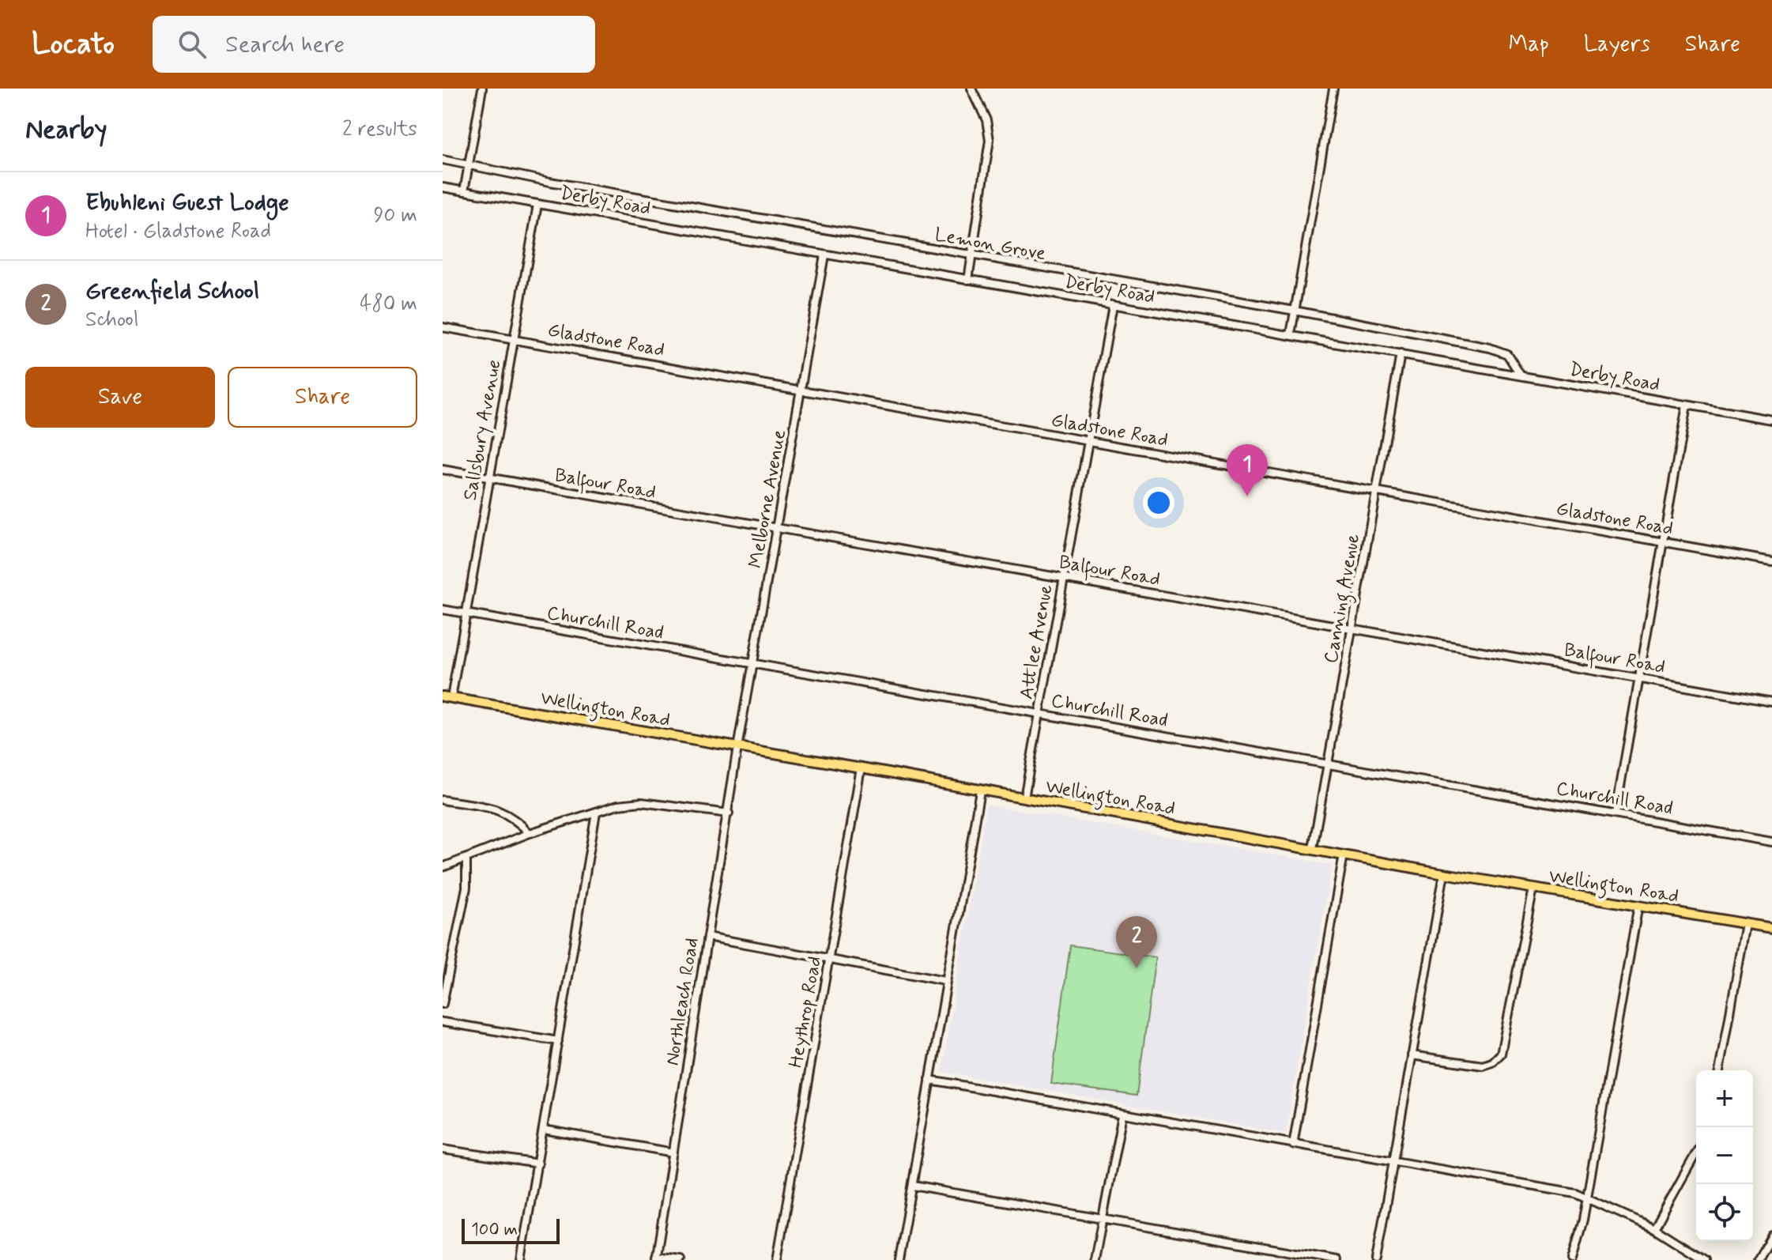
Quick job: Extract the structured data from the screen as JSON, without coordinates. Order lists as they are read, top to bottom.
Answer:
{
  "streets": {
    "main road": ["Wellington Road"],
    "street": [
      "Derby Road",
      "Lemon Grove",
      "Gladstone Road",
      "Sallsbury Avenue",
      "Balfour Road",
      "Melborne Avenue",
      "Canning Avenue",
      "Churchill Road",
      "Attlee Avenue",
      "Northleach Road",
      "Heythrop Road"
    ]
  },
  "crossings": [
    ["Derby Road", "Lemon Grove"],
    ["Derby Road", "Sallsbury Avenue"],
    ["Derby Road", "Melborne Avenue"],
    ["Derby Road", "Canning Avenue"],
    ["Derby Road", "Attlee Avenue"],
    ["Gladstone Road", "Sallsbury Avenue"],
    ["Gladstone Road", "Melborne Avenue"],
    ["Gladstone Road", "Canning Avenue"],
    ["Gladstone Road", "Attlee Avenue"],
    ["Sallsbury Avenue", "Balfour Road"],
    ["Sallsbury Avenue", "Churchill Road"],
    ["Sallsbury Avenue", "Wellington Road"],
    ["Balfour Road", "Melborne Avenue"],
    ["Balfour Road", "Canning Avenue"],
    ["Balfour Road", "Attlee Avenue"],
    ["Melborne Avenue", "Churchill Road"],
    ["Melborne Avenue", "Wellington Road"],
    ["Melborne Avenue", "Northleach Road"],
    ["Canning Avenue", "Churchill Road"],
    ["Canning Avenue", "Wellington Road"],
    ["Churchill Road", "Attlee Avenue"],
    ["Attlee Avenue", "Wellington Road"],
    ["Wellington Road", "Northleach Road"],
    ["Wellington Road", "Heythrop Road"]
  ],
  "scale_bar": "100 m",
  "page": {
    "header": "Locato",
    "search": "Search here",
    "nav": ["Map", "Layers", "Share"],
    "heading": ["Nearby", "2 results"],
    "list": [
      {
        "mark": "1",
        "name": "Ebuhleni Guest Lodge",
        "note": "Hotel · Gladstone Road",
        "value": "90 m"
      },
      {
        "mark": "2",
        "name": "Greenfield School",
        "note": "School",
        "value": "480 m"
      }
    ],
    "buttons": ["Save", "Share"],
    "pins": ["1", "2"],
    "map_buttons": ["+", "−"],
    "scale": "100 m"
  }
}
